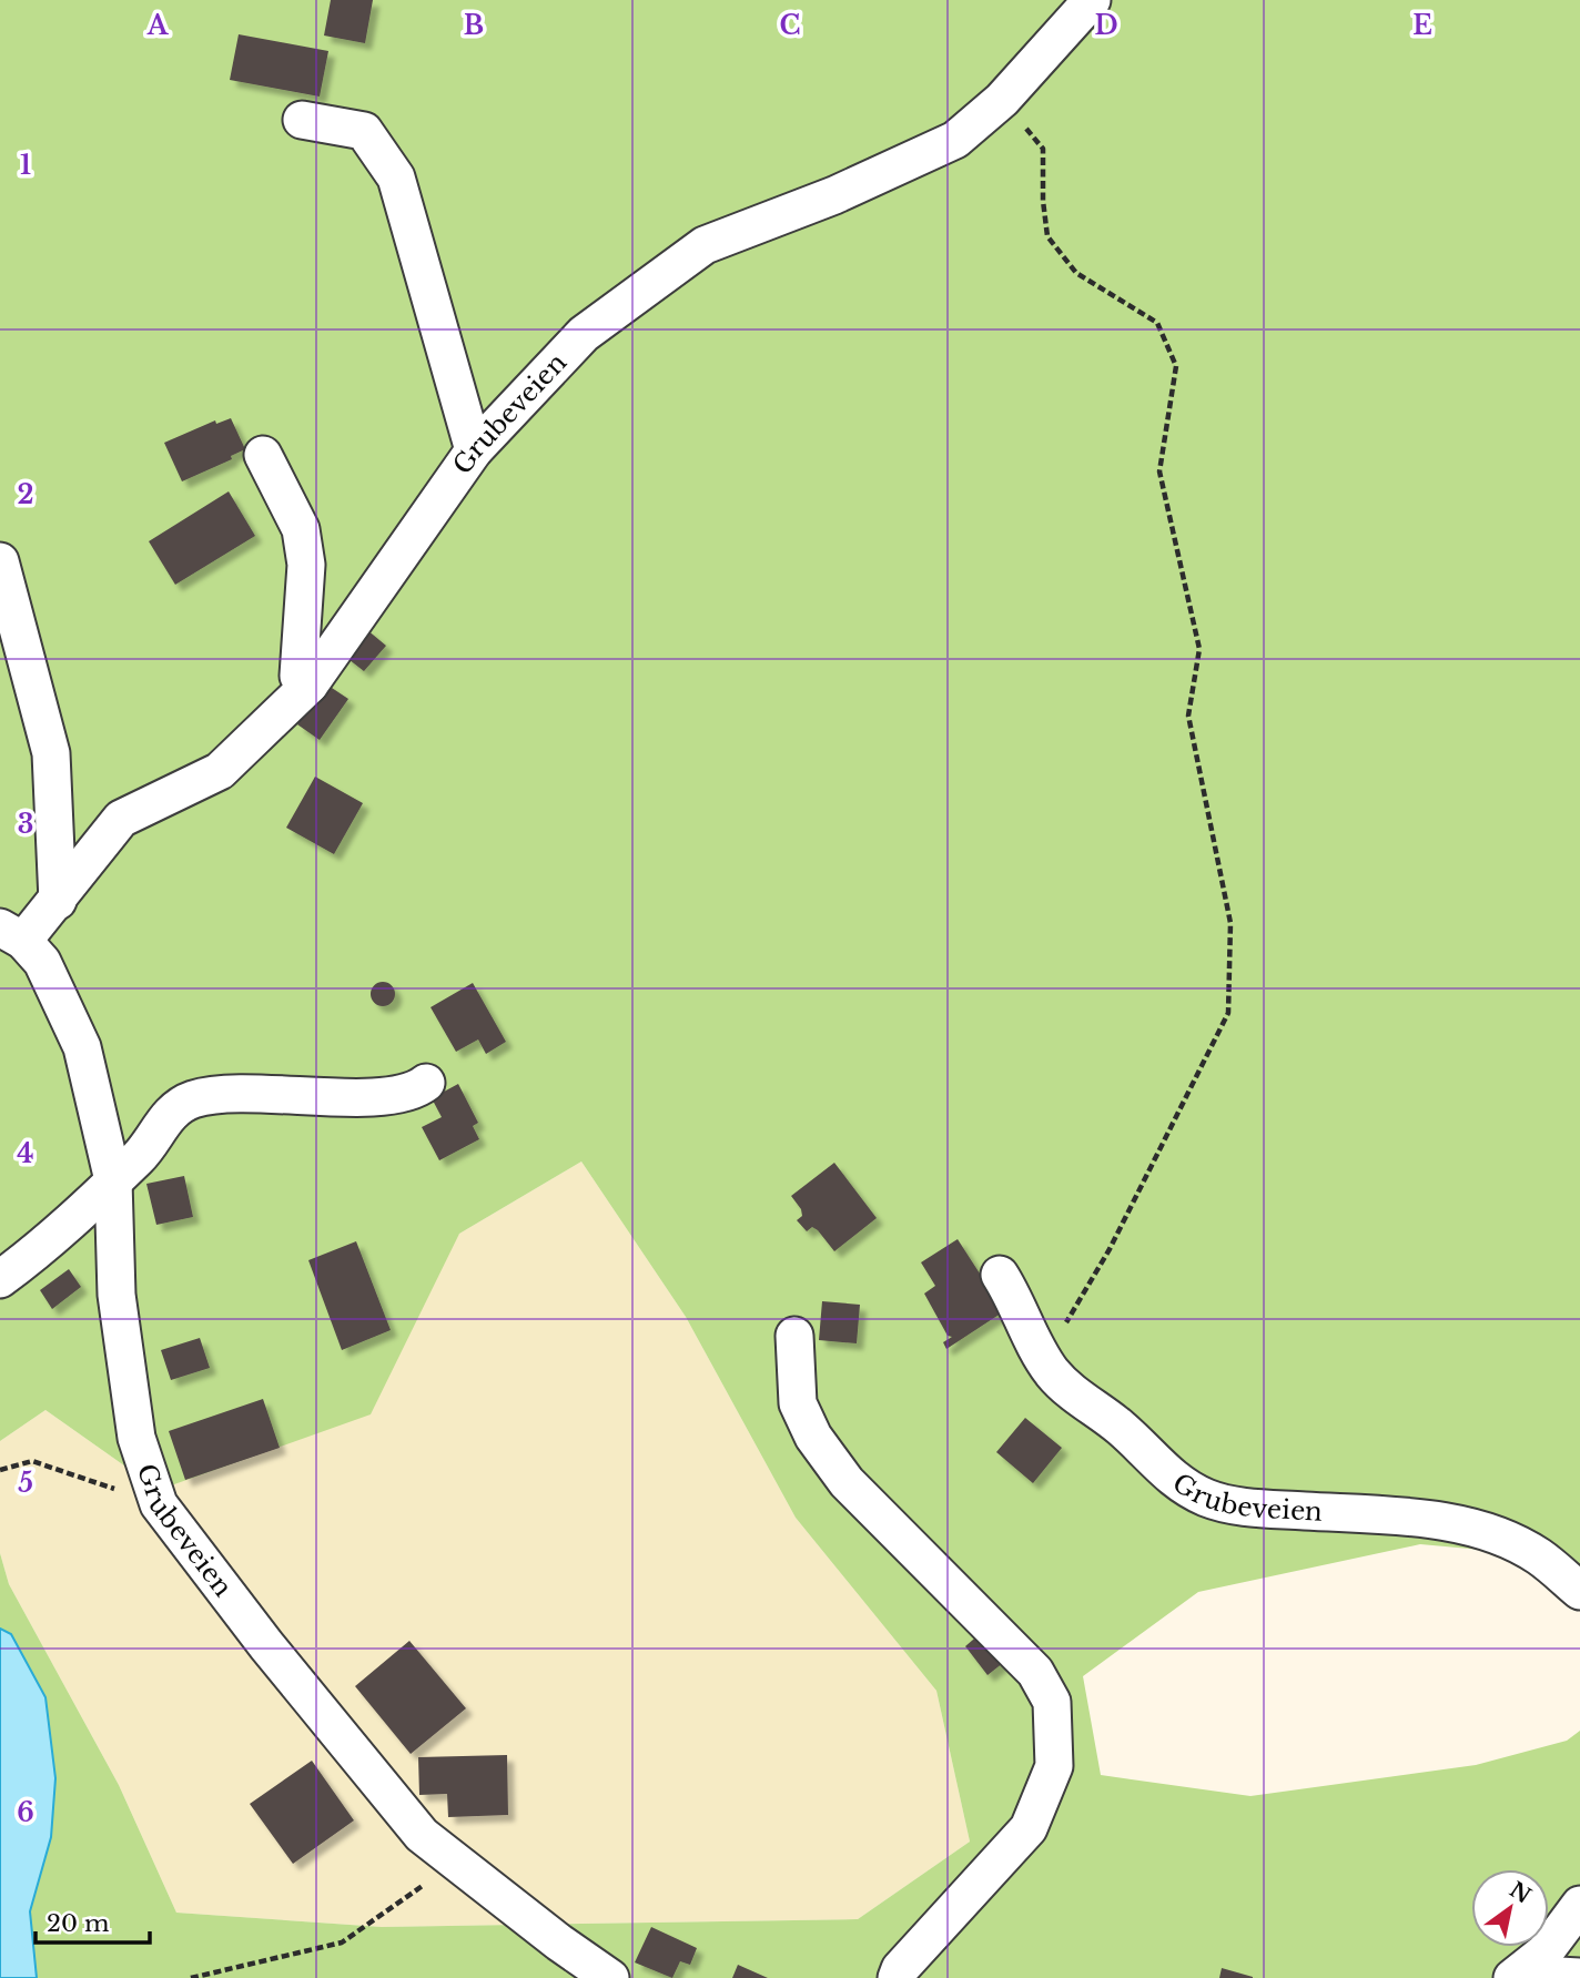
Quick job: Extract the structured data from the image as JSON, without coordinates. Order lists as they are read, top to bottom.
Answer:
{
  "streets": {
    "street": ["Grubeveien"]
  },
  "scale_bar": "20 m",
  "north": "top right",
  "grid": {
    "columns": [
      "A",
      "B",
      "C",
      "D",
      "E"
    ],
    "rows": [
      "1",
      "2",
      "3",
      "4",
      "5",
      "6"
    ]
  }
}
